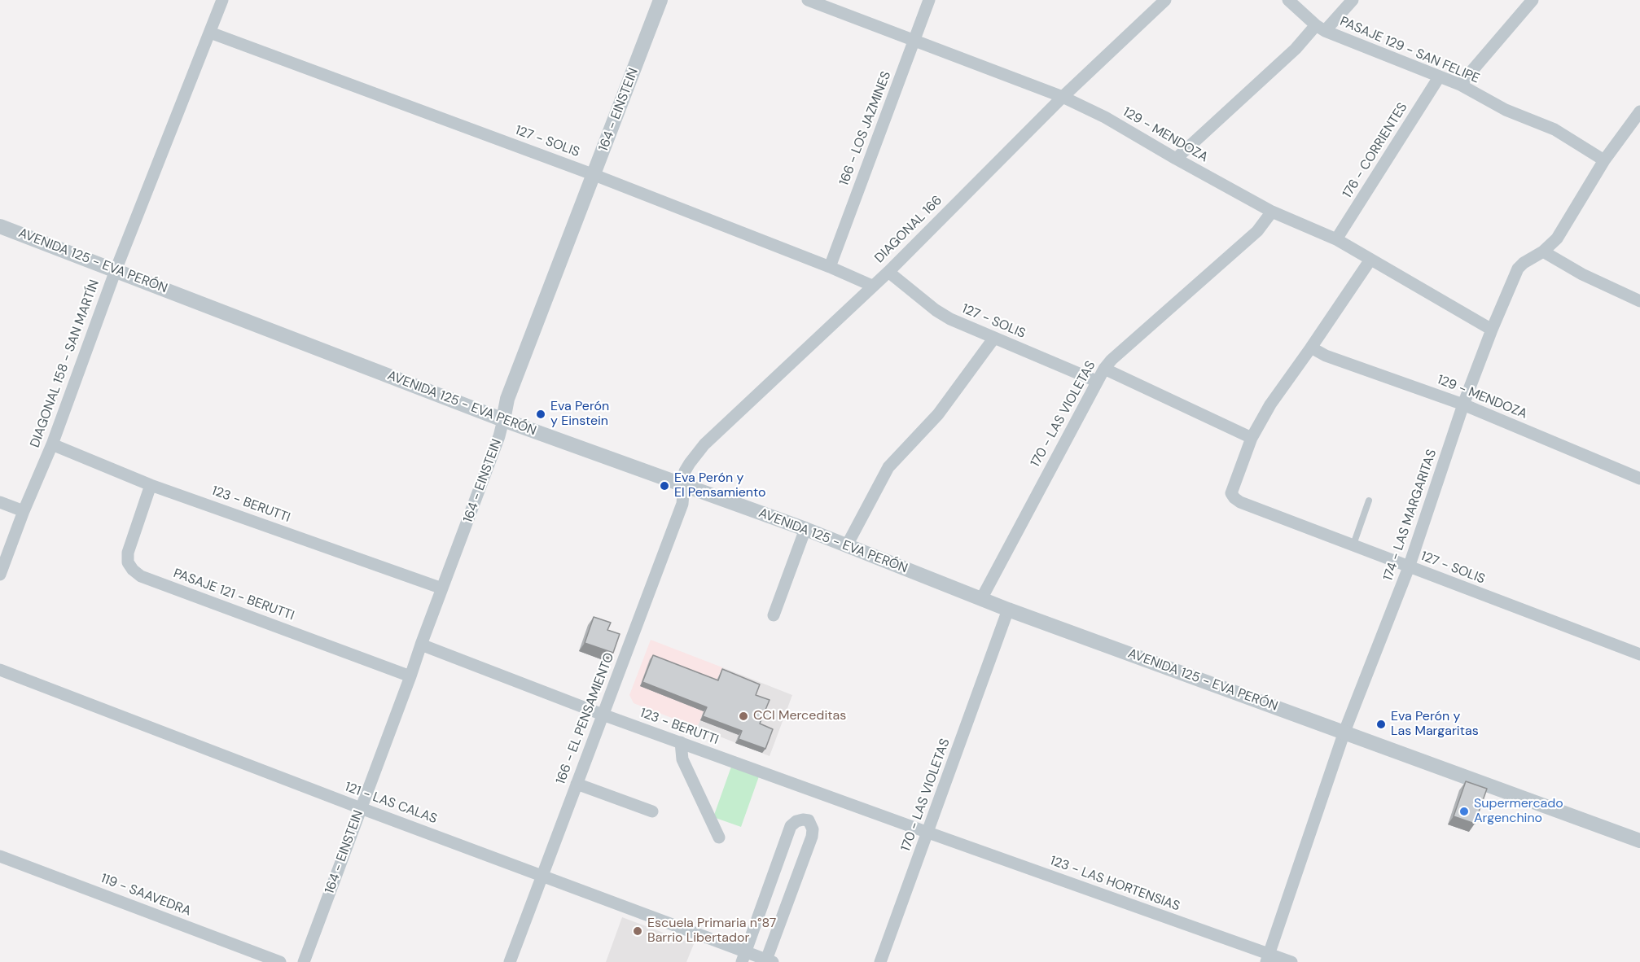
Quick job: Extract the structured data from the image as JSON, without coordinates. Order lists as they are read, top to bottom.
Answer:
{
  "streets": {
    "street": [
      "PASAJE 129 - SAN FELIPE",
      "164 - EINSTEIN",
      "166 - LOS JAZMINES",
      "129 - MENDOZA",
      "127 - SOLIS",
      "176 - CORRIENTES",
      "DIAGONAL 166",
      "AVENIDA 125 - EVA PERÓN",
      "DIAGONAL 158 - SAN MARTÍN",
      "170 - LAS VIOLETAS",
      "123 - BERUTTI",
      "174 - LAS MARGARITAS",
      "PASAJE 121 - BERUTTI",
      "166 - EL PENSAMIENTO",
      "121 - LAS CALAS",
      "123 - LAS HORTENSIAS",
      "119 - SAAVEDRA"
    ]
  },
  "crossings": [
    ["PASAJE 129 - SAN FELIPE", "176 - CORRIENTES"],
    ["PASAJE 129 - SAN FELIPE", "174 - LAS MARGARITAS"],
    ["164 - EINSTEIN", "127 - SOLIS"],
    ["164 - EINSTEIN", "AVENIDA 125 - EVA PERÓN"],
    ["164 - EINSTEIN", "123 - BERUTTI"],
    ["164 - EINSTEIN", "PASAJE 121 - BERUTTI"],
    ["164 - EINSTEIN", "121 - LAS CALAS"],
    ["166 - LOS JAZMINES", "129 - MENDOZA"],
    ["166 - LOS JAZMINES", "127 - SOLIS"],
    ["129 - MENDOZA", "176 - CORRIENTES"],
    ["129 - MENDOZA", "DIAGONAL 166"],
    ["129 - MENDOZA", "170 - LAS VIOLETAS"],
    ["129 - MENDOZA", "174 - LAS MARGARITAS"],
    ["127 - SOLIS", "DIAGONAL 166"],
    ["127 - SOLIS", "DIAGONAL 158 - SAN MARTÍN"],
    ["127 - SOLIS", "170 - LAS VIOLETAS"],
    ["127 - SOLIS", "174 - LAS MARGARITAS"],
    ["DIAGONAL 166", "AVENIDA 125 - EVA PERÓN"],
    ["DIAGONAL 166", "166 - EL PENSAMIENTO"],
    ["AVENIDA 125 - EVA PERÓN", "DIAGONAL 158 - SAN MARTÍN"],
    ["AVENIDA 125 - EVA PERÓN", "170 - LAS VIOLETAS"],
    ["AVENIDA 125 - EVA PERÓN", "174 - LAS MARGARITAS"],
    ["AVENIDA 125 - EVA PERÓN", "166 - EL PENSAMIENTO"],
    ["DIAGONAL 158 - SAN MARTÍN", "123 - BERUTTI"],
    ["170 - LAS VIOLETAS", "123 - BERUTTI"],
    ["170 - LAS VIOLETAS", "123 - LAS HORTENSIAS"],
    ["123 - BERUTTI", "PASAJE 121 - BERUTTI"],
    ["123 - BERUTTI", "166 - EL PENSAMIENTO"],
    ["123 - BERUTTI", "123 - LAS HORTENSIAS"],
    ["174 - LAS MARGARITAS", "123 - LAS HORTENSIAS"],
    ["166 - EL PENSAMIENTO", "121 - LAS CALAS"]
  ],
  "places": [
    "Eva Perón y Einstein",
    "Eva Perón y El Pensamiento",
    "CCI Merceditas",
    "Eva Perón y Las Margaritas",
    "Supermercado Argenchino",
    "Escuela Primaria n°87 Barrio Libertador"
  ]
}
